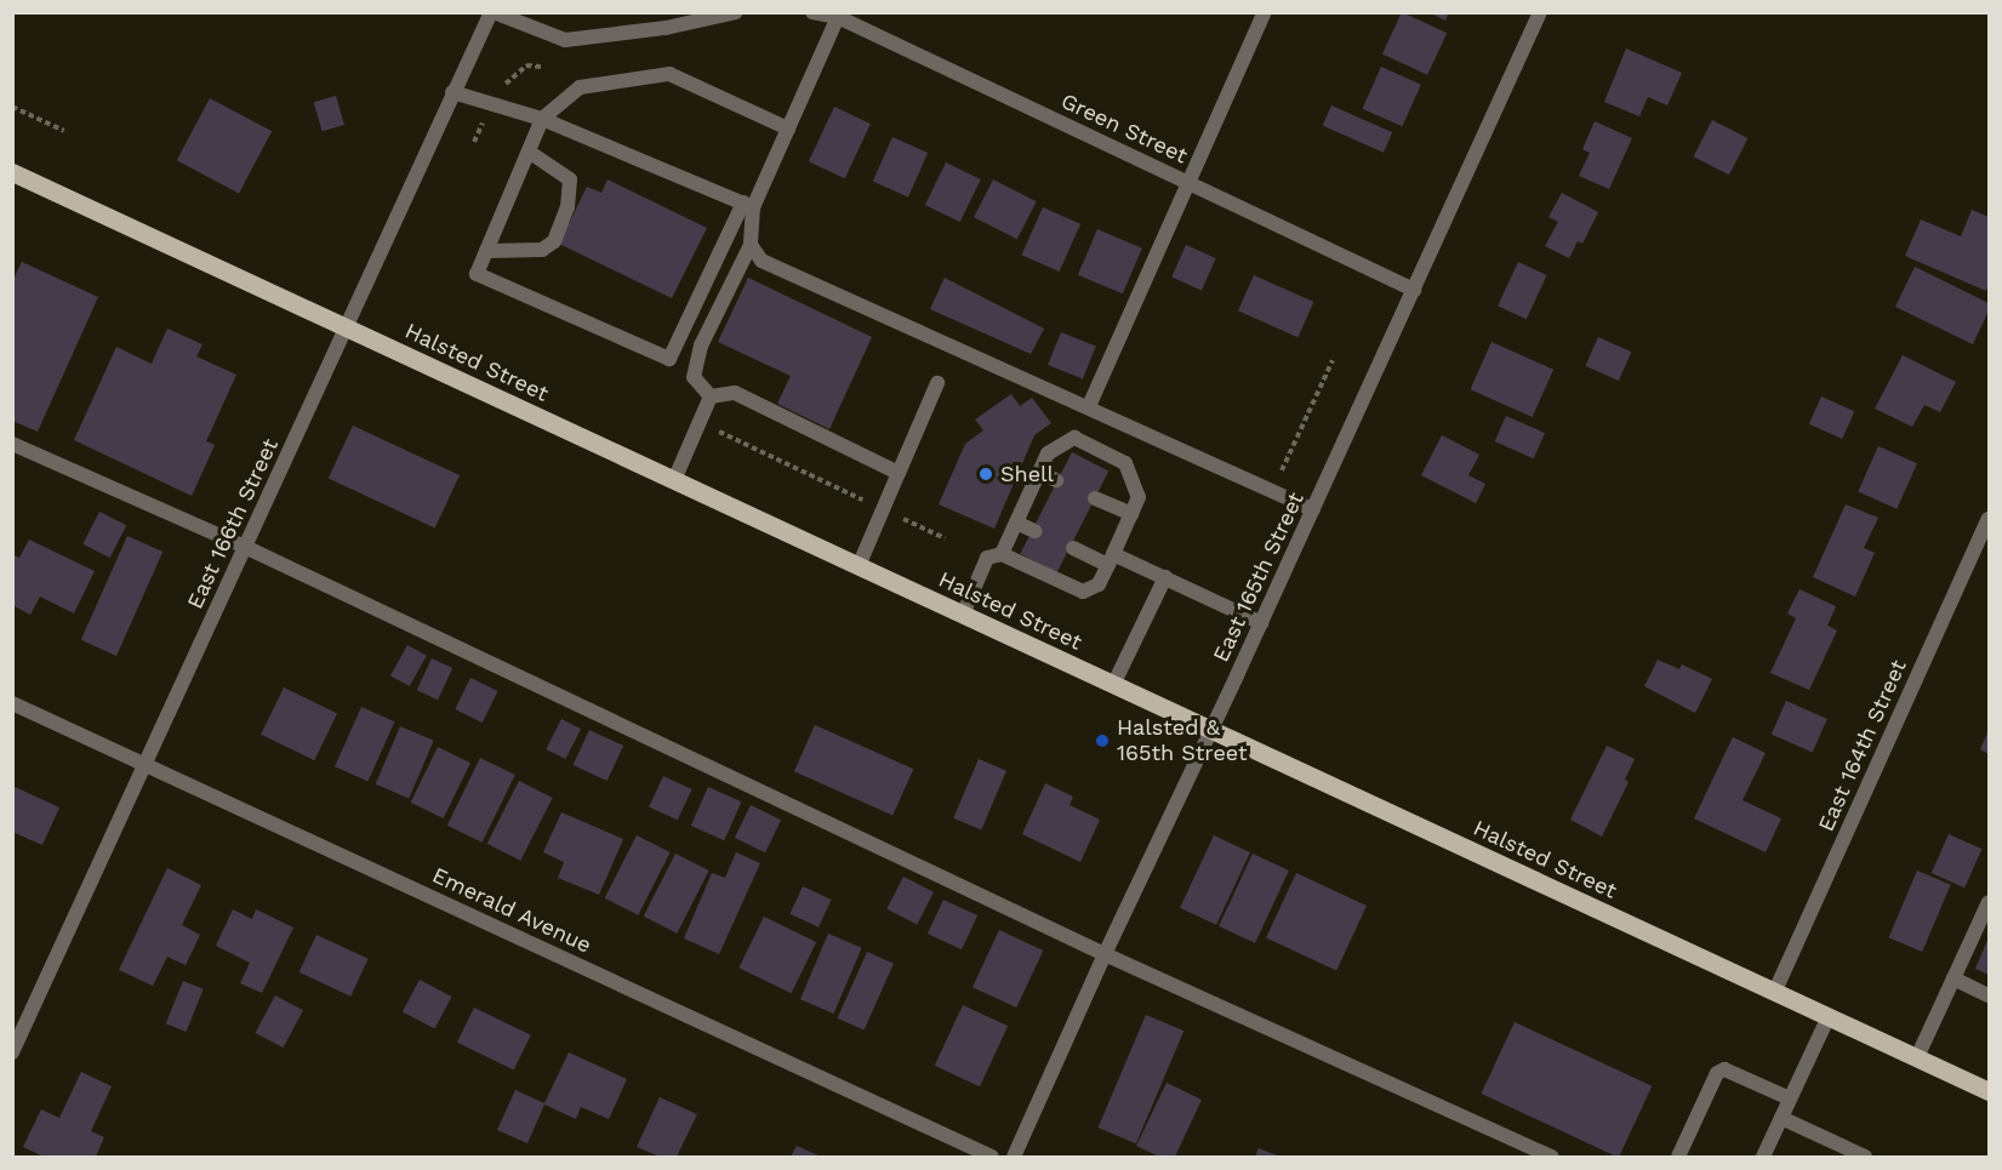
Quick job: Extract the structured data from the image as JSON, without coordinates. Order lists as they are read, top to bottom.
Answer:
{
  "streets": {
    "main road": ["Halsted Street"],
    "street": [
      "Green Street",
      "East 166th Street",
      "East 165th Street",
      "East 164th Street",
      "Emerald Avenue"
    ]
  },
  "crossings": [
    ["Green Street", "East 165th Street"],
    ["Halsted Street", "East 166th Street"],
    ["Halsted Street", "East 165th Street"],
    ["Halsted Street", "East 164th Street"],
    ["East 166th Street", "Emerald Avenue"]
  ],
  "places": ["Shell", "Halsted & 165th Street"]
}
